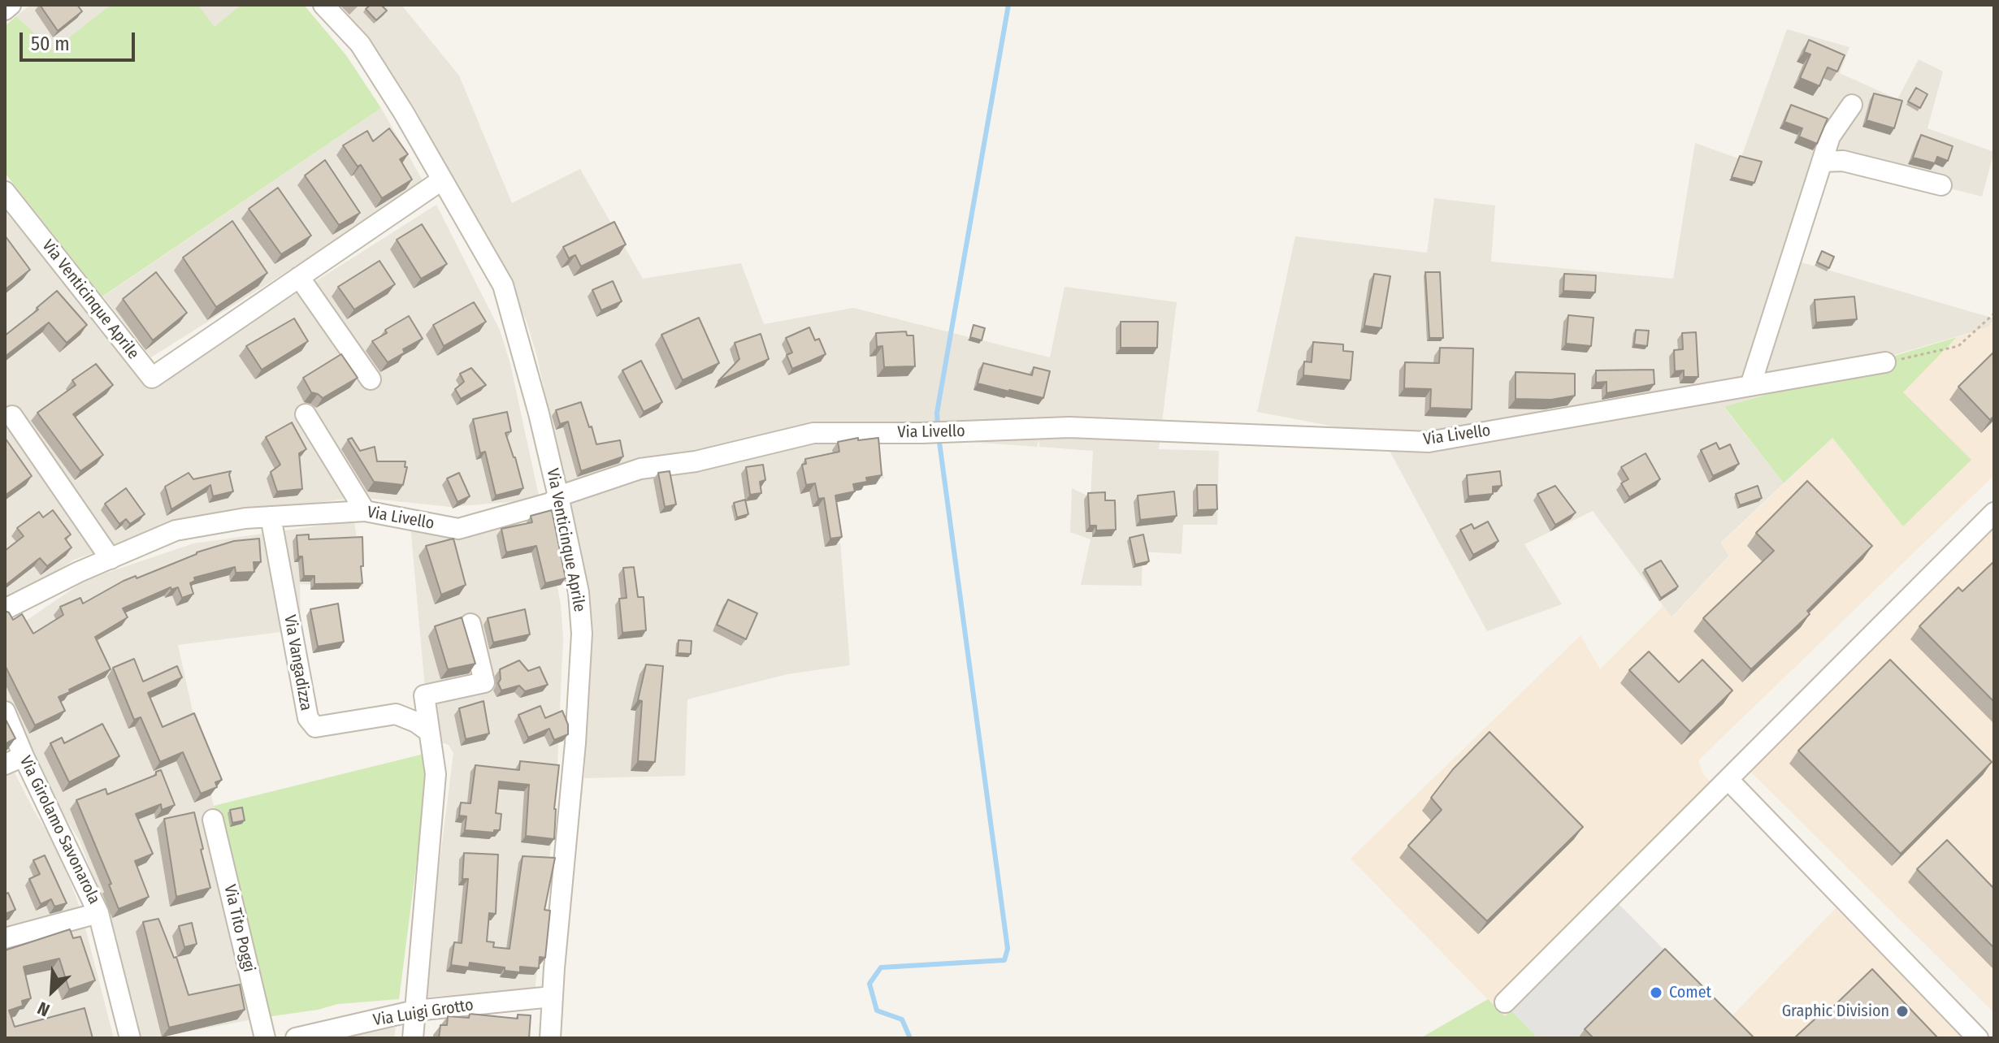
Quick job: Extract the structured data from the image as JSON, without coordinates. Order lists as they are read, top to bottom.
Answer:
{
  "streets": {
    "street": [
      "Via Venticinque Aprile",
      "Via Livello",
      "Via Vangadizza",
      "Via Girolamo Savonarola",
      "Via Tito Poggi",
      "Via Luigi Grotto"
    ]
  },
  "crossings": [
    ["Via Venticinque Aprile", "Via Livello"],
    ["Via Venticinque Aprile", "Via Luigi Grotto"],
    ["Via Livello", "Via Vangadizza"]
  ],
  "places": ["Comet", "Graphic Division"],
  "scale_bar": "50 m",
  "north": "bottom left"
}
